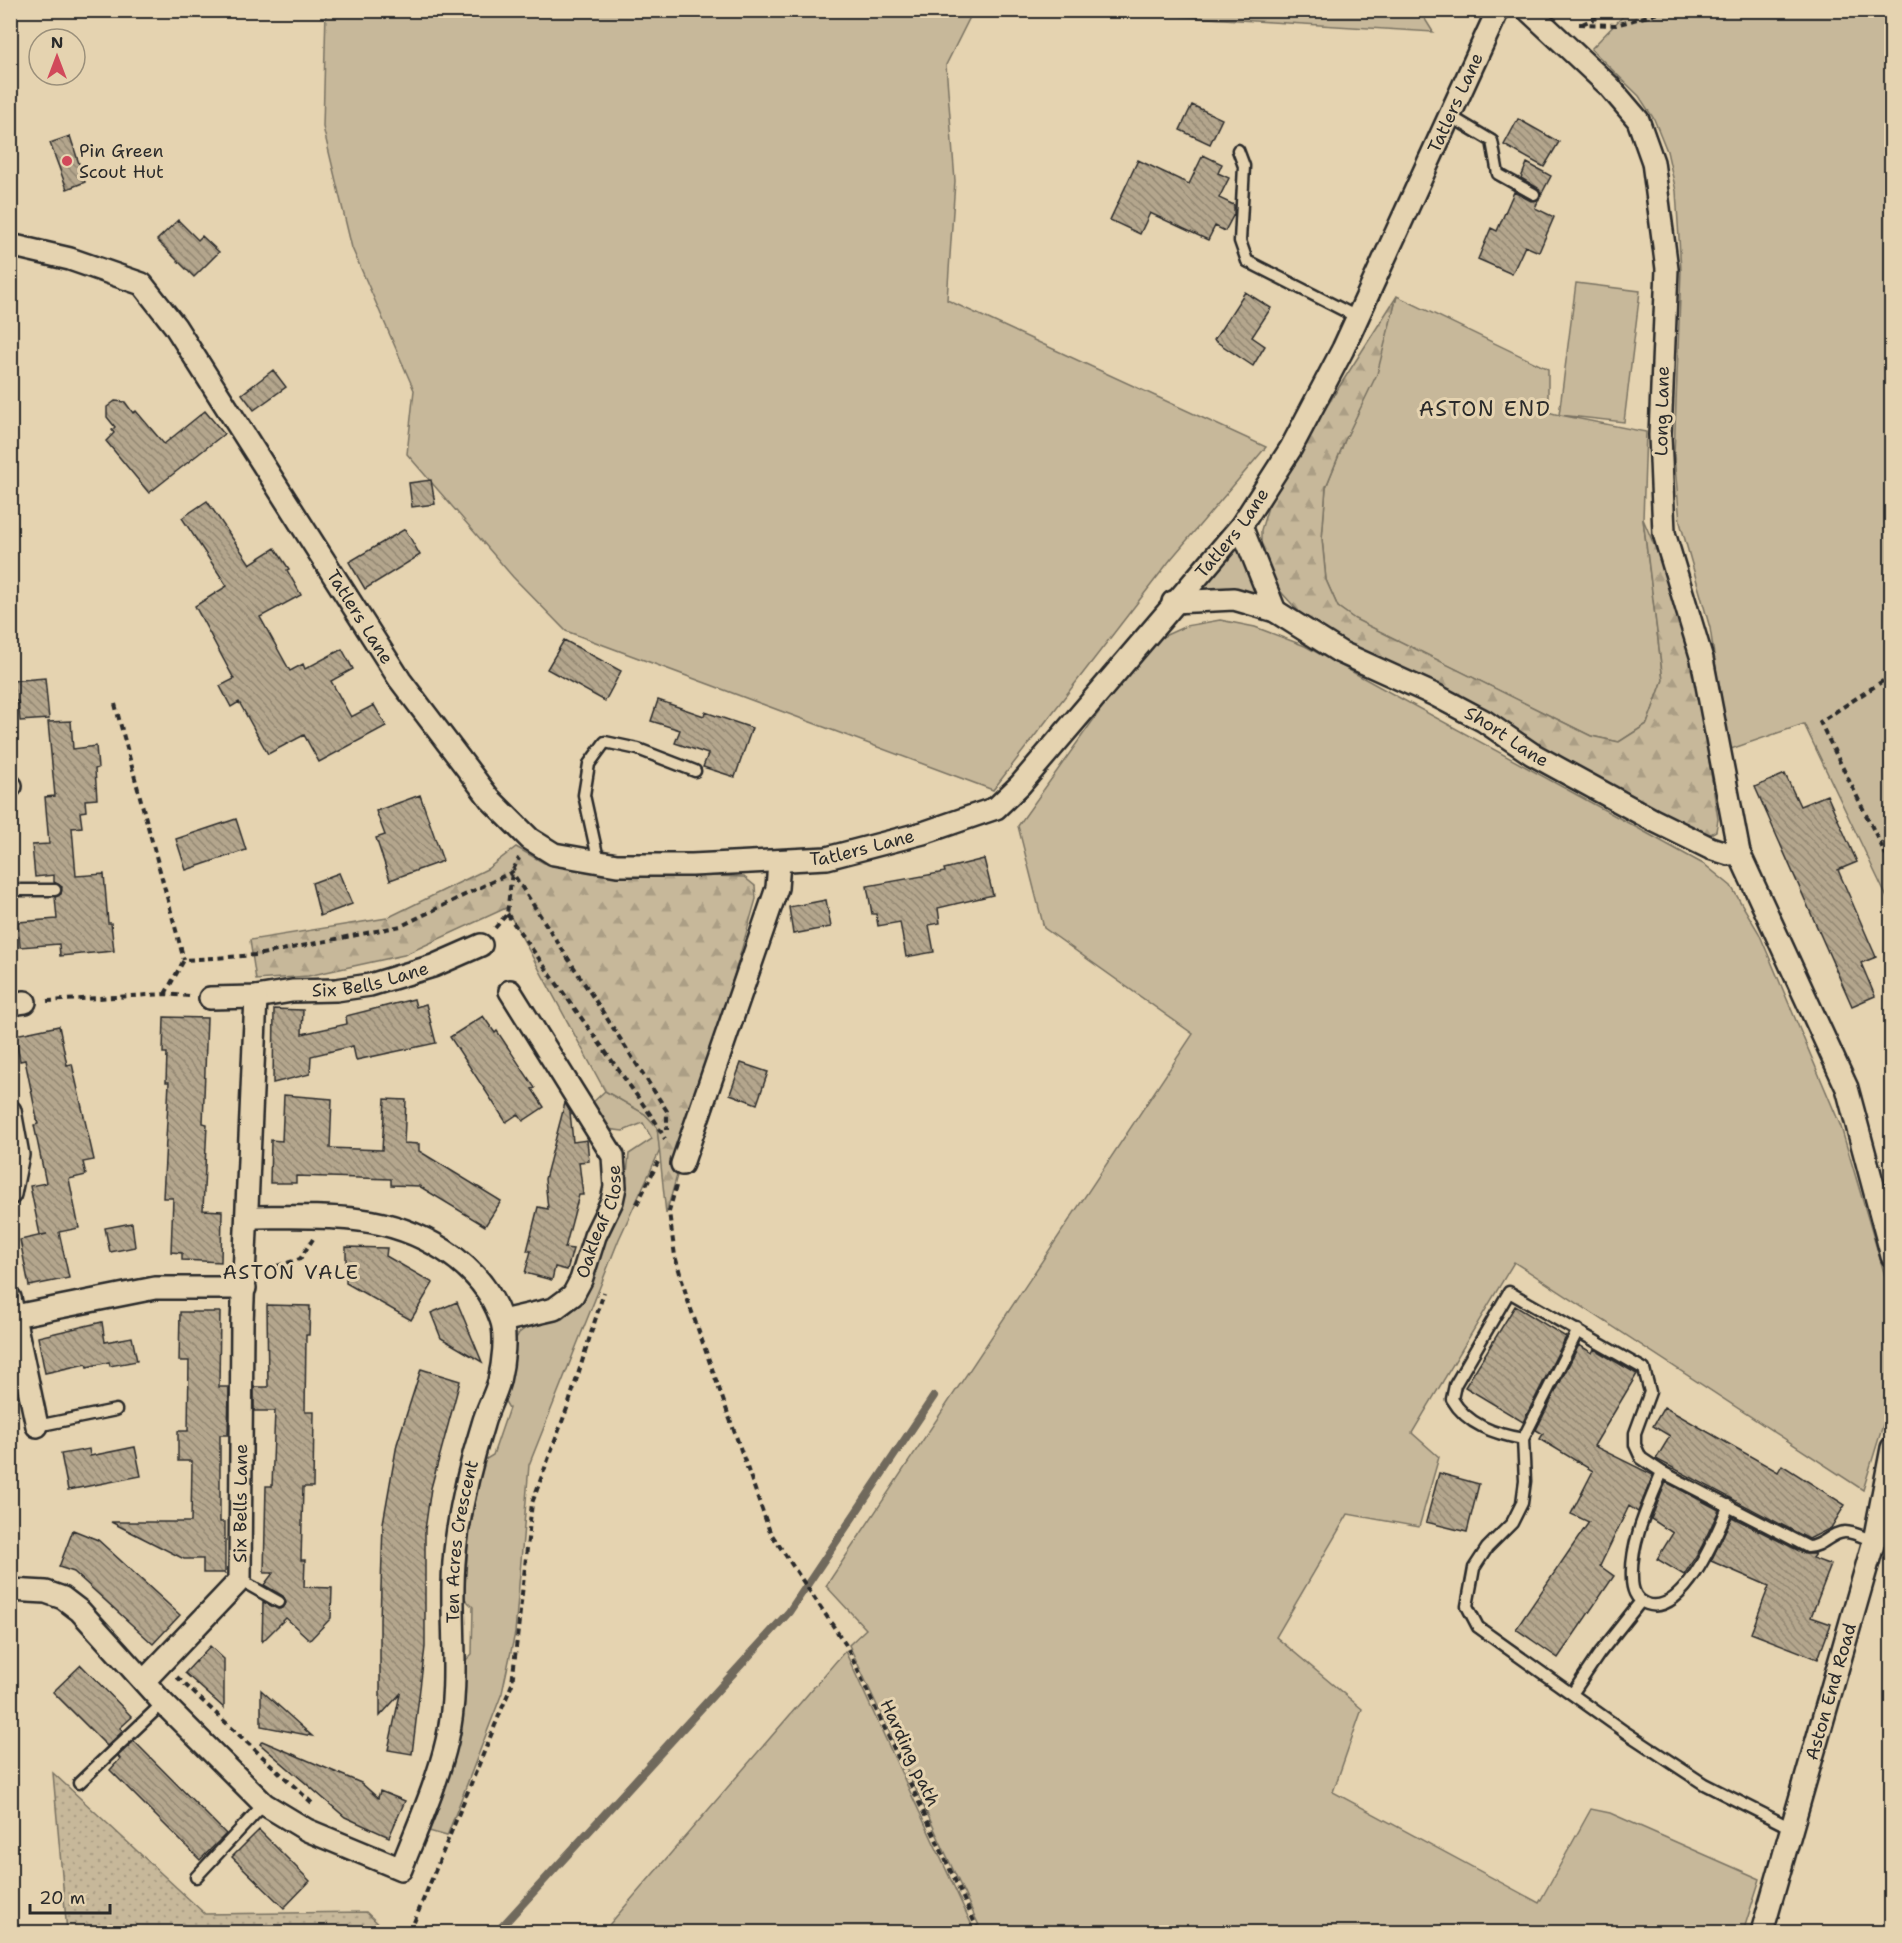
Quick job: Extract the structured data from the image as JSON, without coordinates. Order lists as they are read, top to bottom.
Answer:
{
  "streets": {
    "street": [
      "Tatlers Lane",
      "Long Lane",
      "Short Lane",
      "Six Bells Lane",
      "Oakleaf Close",
      "Ten Acres Crescent",
      "Aston End Road"
    ],
    "path": ["Harding path"]
  },
  "crossings": [
    ["Tatlers Lane", "Short Lane"],
    ["Long Lane", "Short Lane"],
    ["Six Bells Lane", "Ten Acres Crescent"],
    ["Oakleaf Close", "Ten Acres Crescent"]
  ],
  "districts": ["ASTON END", "ASTON VALE"],
  "places": ["Pin Green Scout Hut"],
  "scale_bar": "20 m",
  "north": "top"
}
